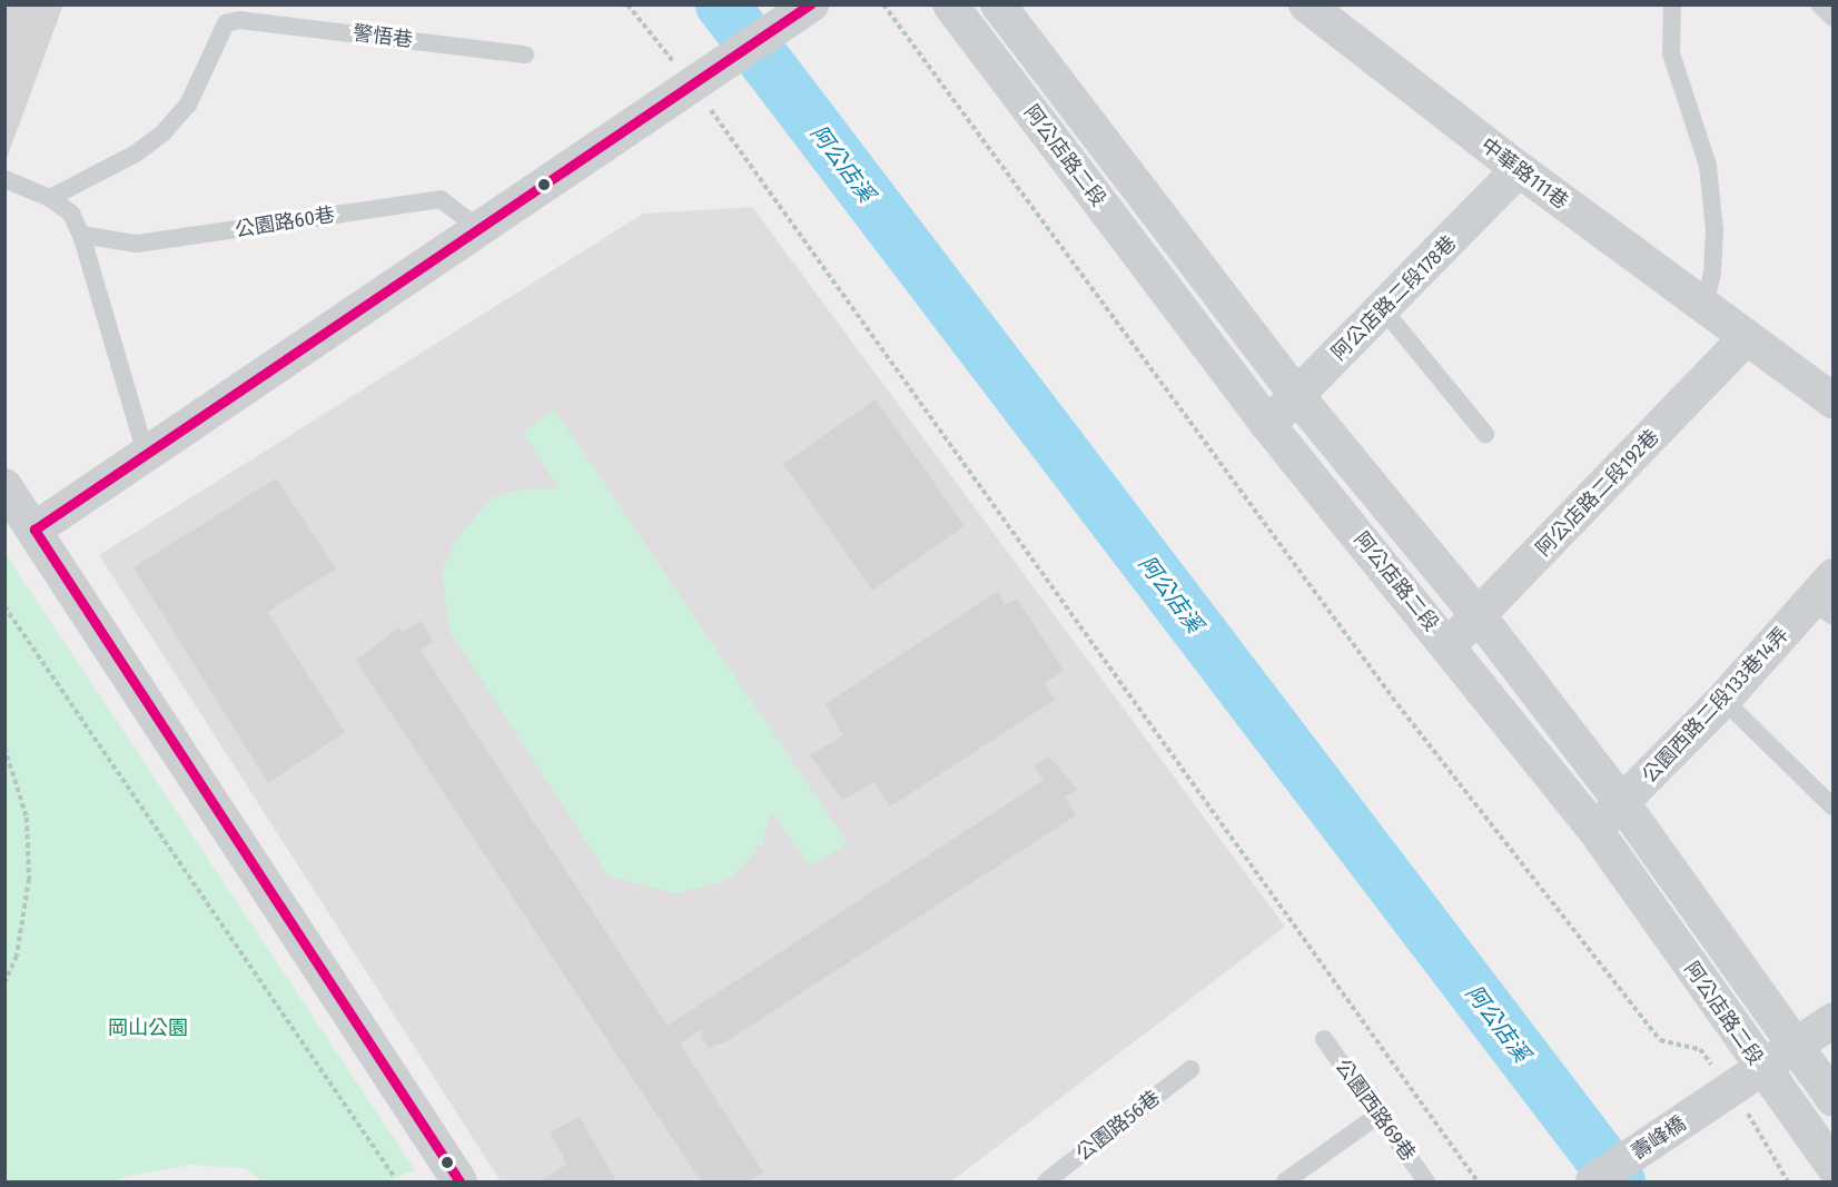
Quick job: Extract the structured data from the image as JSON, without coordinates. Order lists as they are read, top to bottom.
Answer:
{
  "streets": {
    "street": [
      "阿公店路二段",
      "中華路111巷",
      "阿公店路二段178巷",
      "阿公店路二段192巷",
      "公園西路二段133巷14弄",
      "壽峰橋"
    ],
    "lane": [
      "警悟巷",
      "公園路60巷",
      "公園西路69巷",
      "公園路56巷"
    ]
  },
  "crossings": [
    ["阿公店路二段", "阿公店路二段178巷"],
    ["阿公店路二段", "阿公店路二段192巷"],
    ["阿公店路二段", "公園西路二段133巷14弄"],
    ["阿公店路二段", "壽峰橋"],
    ["中華路111巷", "阿公店路二段178巷"],
    ["中華路111巷", "阿公店路二段192巷"]
  ],
  "water": ["阿公店溪"],
  "parks": ["岡山公園"]
}
